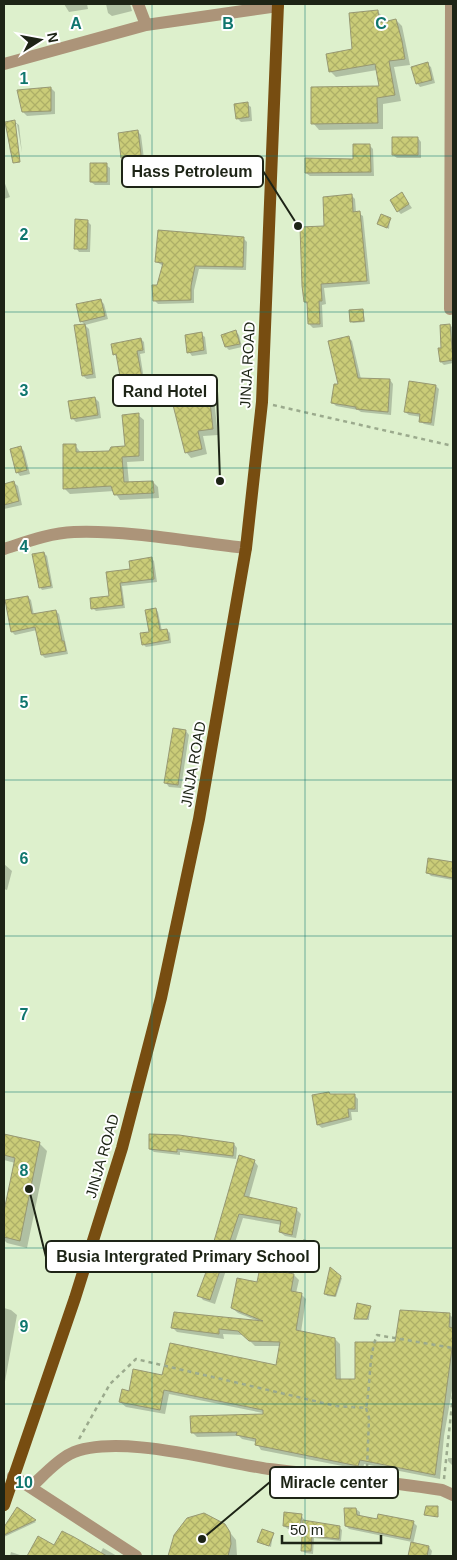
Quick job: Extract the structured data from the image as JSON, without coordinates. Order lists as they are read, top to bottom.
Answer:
{
  "streets": {
    "main road": ["JINJA ROAD"]
  },
  "places": [
    "Hass Petroleum",
    "Rand Hotel",
    "Busia Intergrated Primary School",
    "Miracle center"
  ],
  "scale_bar": "50 m",
  "north": "right",
  "grid": {
    "columns": ["A", "B", "C"],
    "rows": [
      "1",
      "2",
      "3",
      "4",
      "5",
      "6",
      "7",
      "8",
      "9",
      "10"
    ]
  }
}
